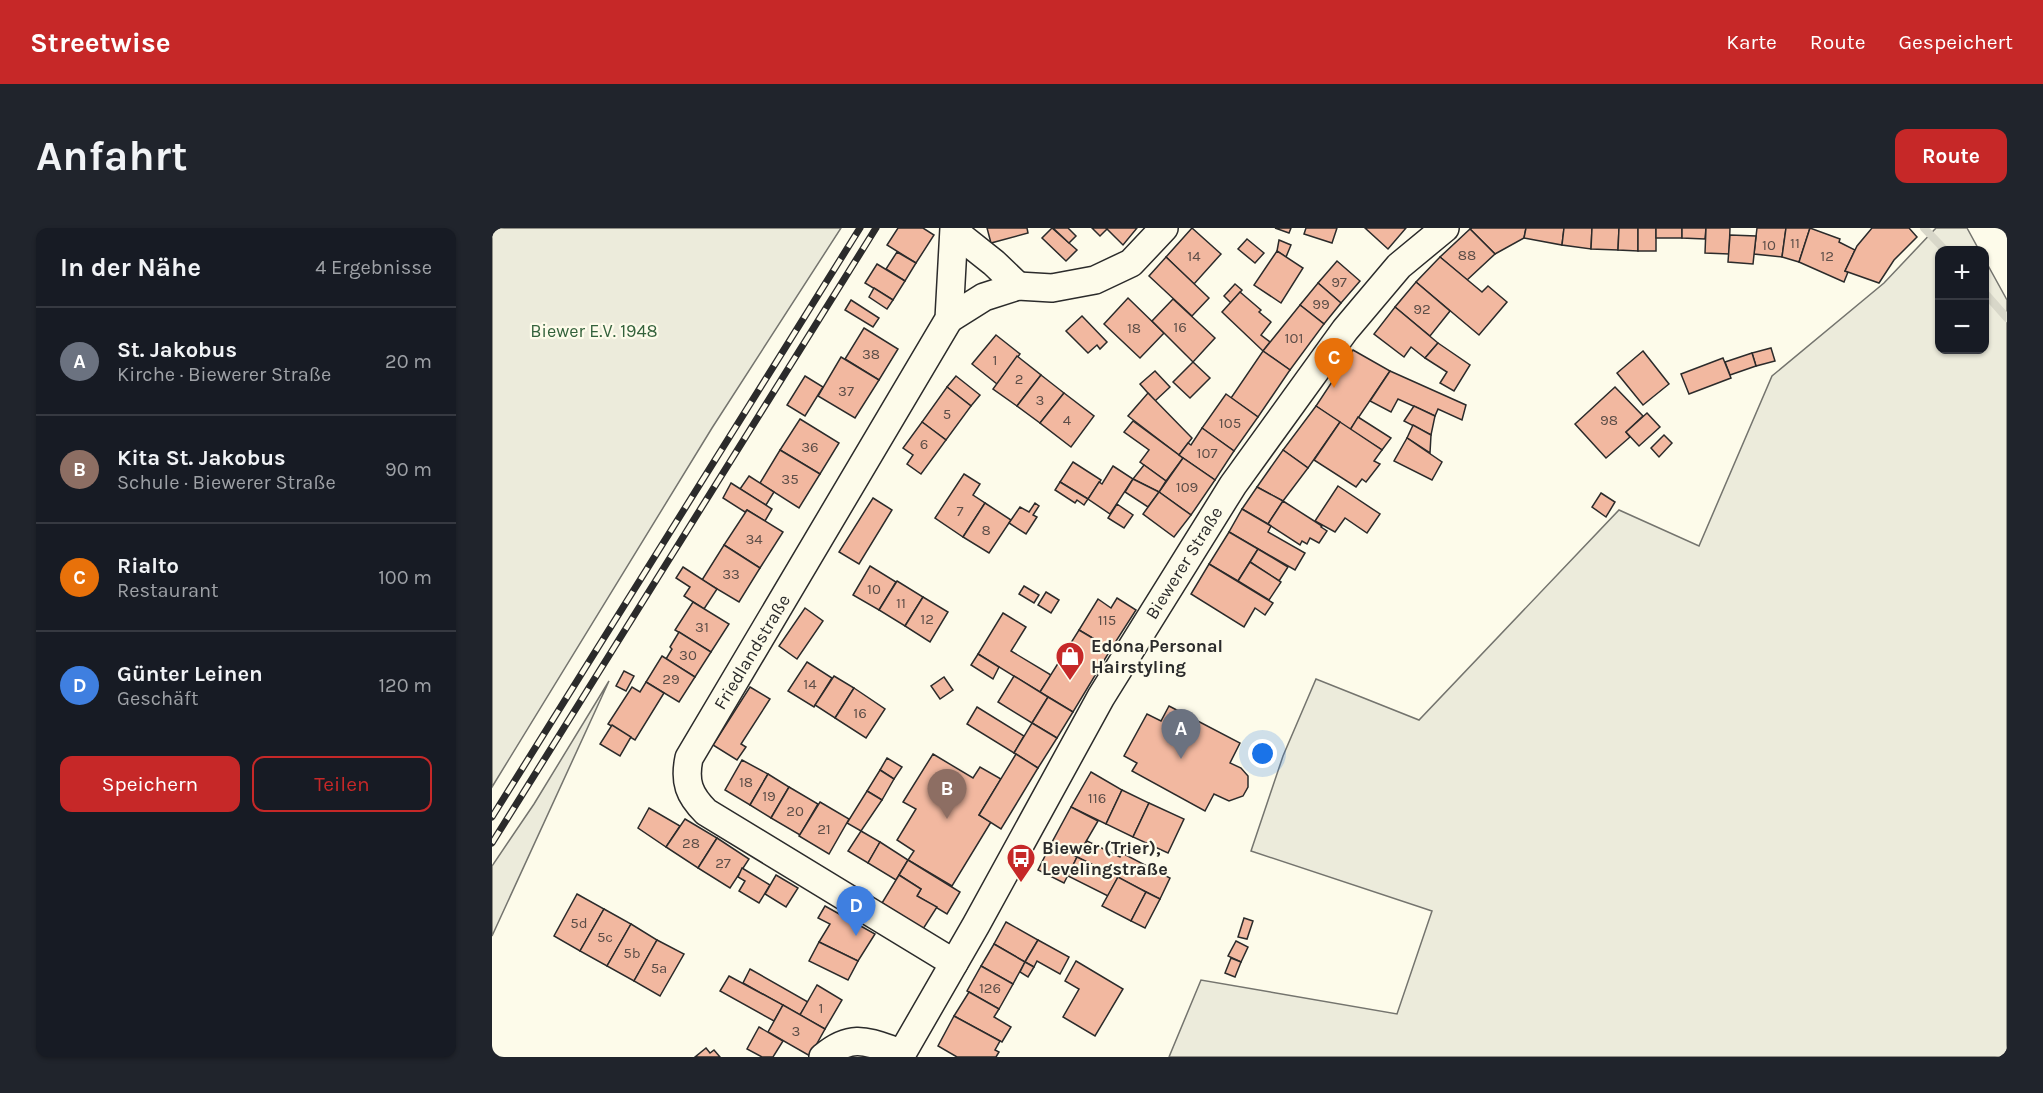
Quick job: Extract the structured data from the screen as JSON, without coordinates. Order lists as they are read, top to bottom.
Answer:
{
  "streets": {
    "street": ["Biewerer Straße", "Friedlandstraße"]
  },
  "crossings": [
    ["Biewerer Straße", "Friedlandstraße"]
  ],
  "parks": ["Biewer E.V. 1948"],
  "places": {
    "shop": ["Edona Personal Hairstyling"],
    "bus stop": ["Biewer (Trier), Levelingstraße"]
  },
  "house_numbers": [
    "11",
    "10",
    "88",
    "14",
    "12",
    "97",
    "99",
    "92",
    "16",
    "18",
    "101",
    "38",
    "1",
    "2",
    "37",
    "3",
    "5",
    "4",
    "98",
    "105",
    "6",
    "36",
    "107",
    "35",
    "109",
    "7",
    "8",
    "34",
    "33",
    "10",
    "11",
    "12",
    "115",
    "31",
    "30",
    "29",
    "14",
    "16",
    "18",
    "19",
    "116",
    "20",
    "21",
    "28",
    "27",
    "5d",
    "5c",
    "5b",
    "5a",
    "126",
    "1",
    "3"
  ],
  "page": {
    "header": "Streetwise",
    "nav": ["Karte", "Route", "Gespeichert"],
    "buttons": [
      "Route",
      ["Speichern", "Teilen"]
    ],
    "title": "Anfahrt",
    "heading": ["In der Nähe", "4 Ergebnisse"],
    "map_buttons": ["+", "−"],
    "list": [
      {
        "mark": "A",
        "name": "St. Jakobus",
        "note": "Kirche · Biewerer Straße",
        "value": "20 m"
      },
      {
        "mark": "B",
        "name": "Kita St. Jakobus",
        "note": "Schule · Biewerer Straße",
        "value": "90 m"
      },
      {
        "mark": "C",
        "name": "Rialto",
        "note": "Restaurant",
        "value": "100 m"
      },
      {
        "mark": "D",
        "name": "Günter Leinen",
        "note": "Geschäft",
        "value": "120 m"
      }
    ],
    "pins": [
      "C",
      "A",
      "B",
      "D"
    ]
  }
}
